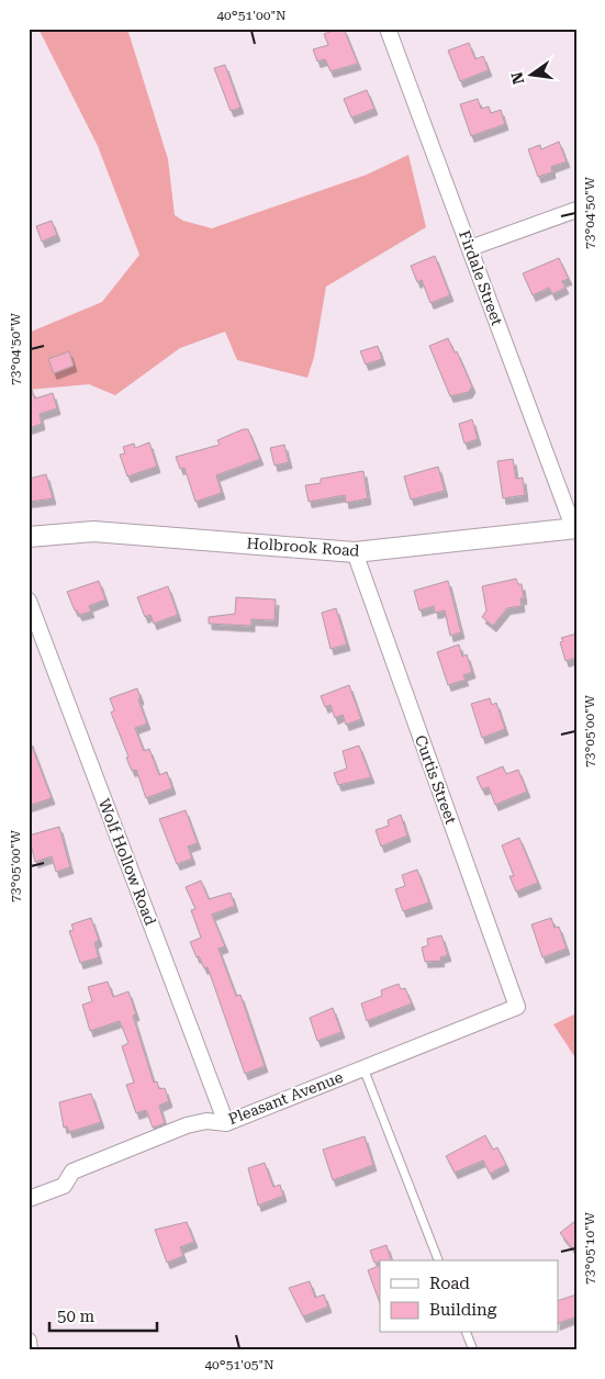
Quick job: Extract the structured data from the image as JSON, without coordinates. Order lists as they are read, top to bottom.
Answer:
{
  "streets": {
    "street": [
      "Firdale Street",
      "Holbrook Road",
      "Curtis Street",
      "Wolf Hollow Road",
      "Pleasant Avenue"
    ]
  },
  "crossings": [
    ["Firdale Street", "Holbrook Road"],
    ["Holbrook Road", "Curtis Street"],
    ["Curtis Street", "Pleasant Avenue"],
    ["Wolf Hollow Road", "Pleasant Avenue"]
  ],
  "legend": ["Road", "Building"],
  "scale_bar": "50 m",
  "north": "left",
  "coordinates": [
    "40°51'00\"N",
    "73°04'50\"W",
    "73°05'00\"W",
    "73°05'10\"W",
    "40°51'05\"N"
  ]
}
